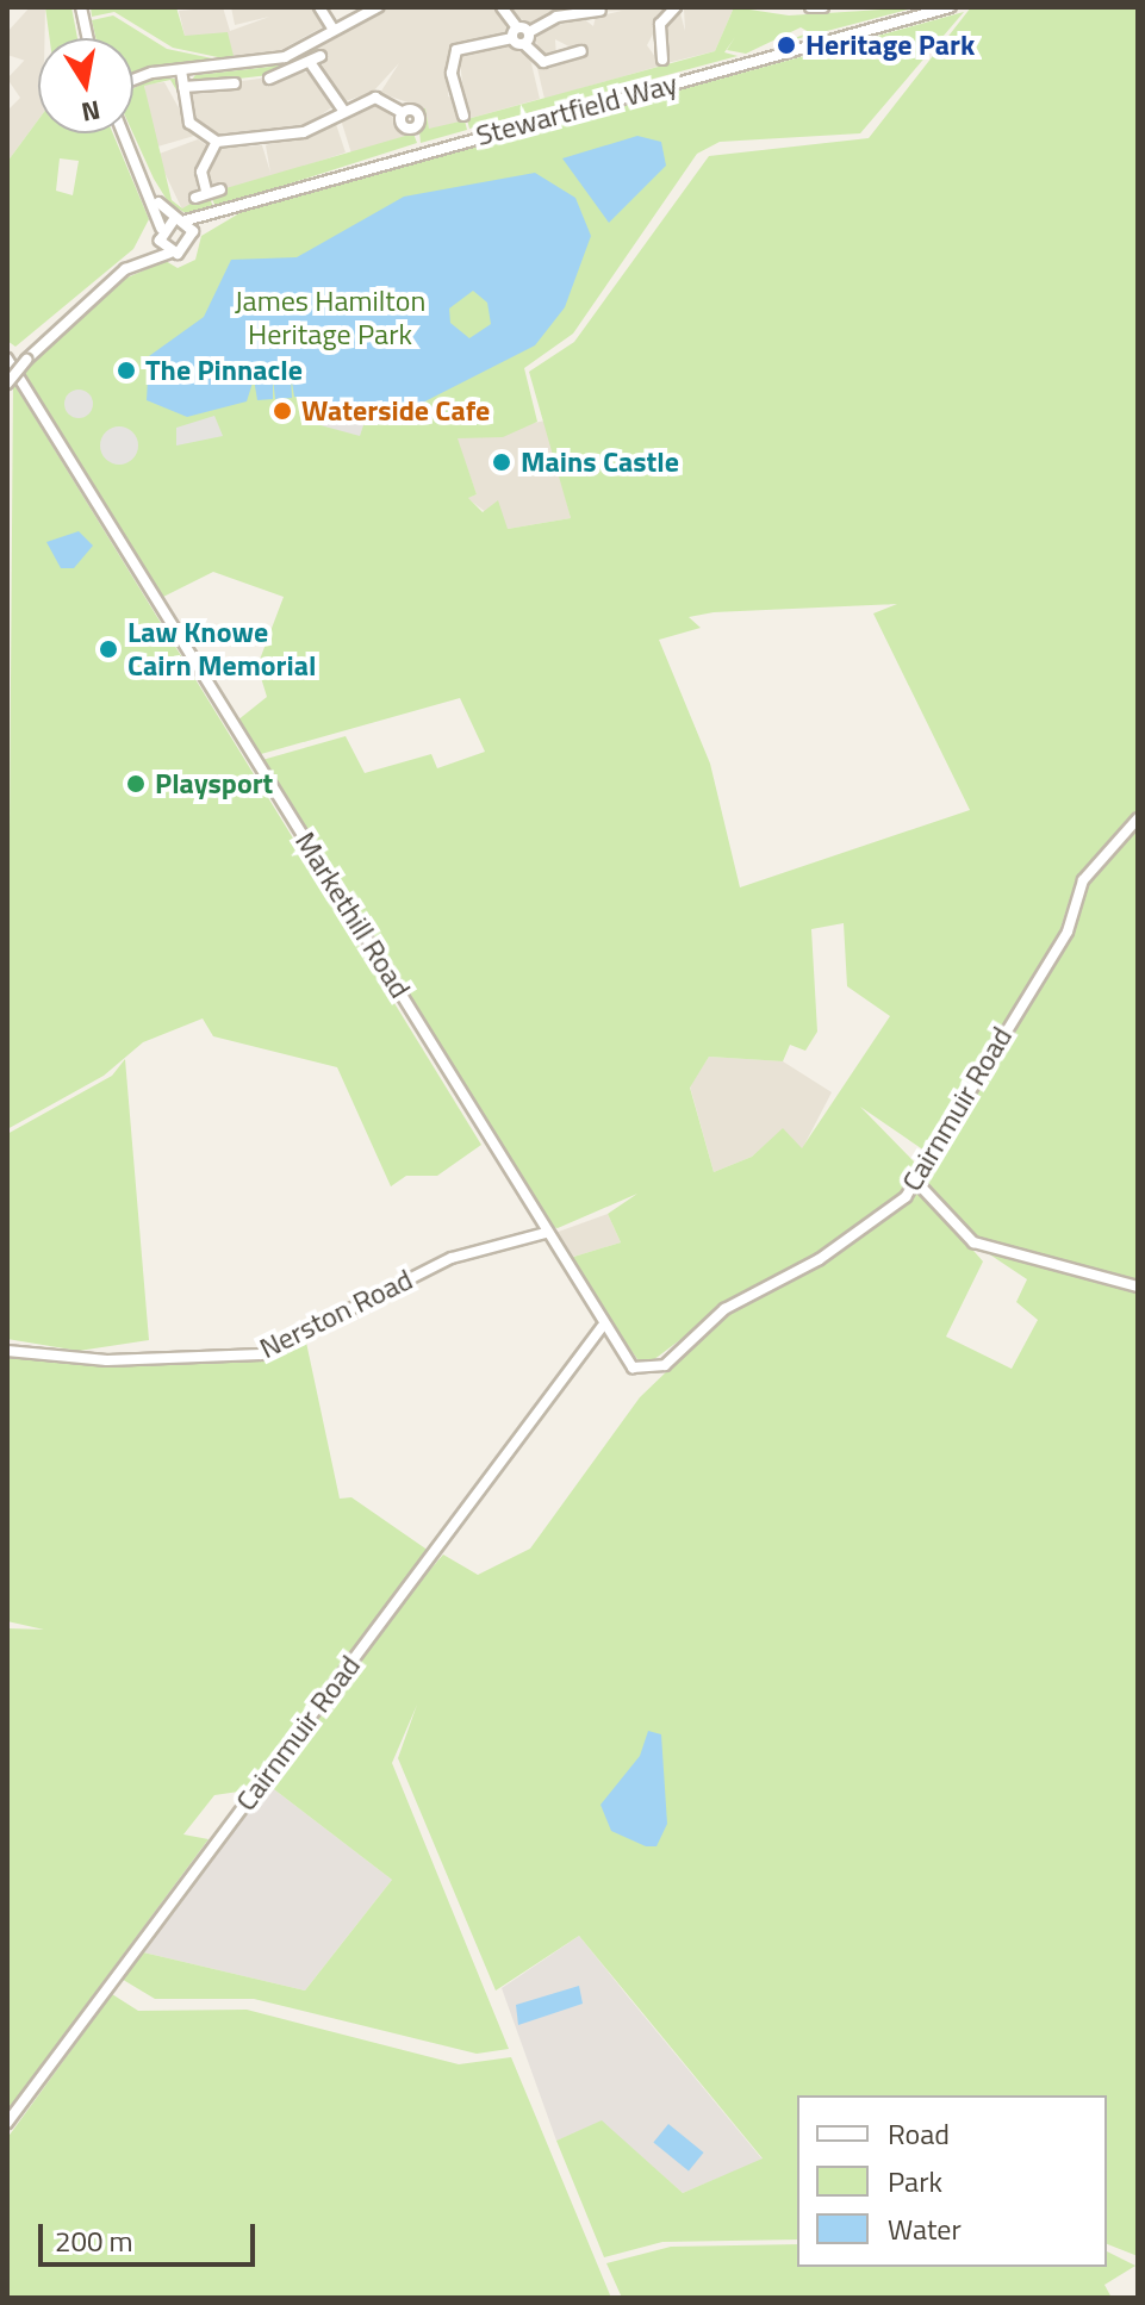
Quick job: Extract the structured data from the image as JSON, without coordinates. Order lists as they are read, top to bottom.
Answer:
{
  "streets": {
    "street": [
      "Stewartfield Way",
      "Markethill Road",
      "Cairnmuir Road",
      "Nerston Road"
    ]
  },
  "crossings": [
    ["Markethill Road", "Cairnmuir Road"],
    ["Markethill Road", "Nerston Road"]
  ],
  "parks": ["James Hamilton Heritage Park"],
  "places": [
    "Heritage Park",
    "The Pinnacle",
    "Waterside Cafe",
    "Mains Castle",
    "Law Knowe Cairn Memorial",
    "Playsport"
  ],
  "legend": ["Road", "Park", "Water"],
  "scale_bar": "200 m",
  "north": "bottom"
}
